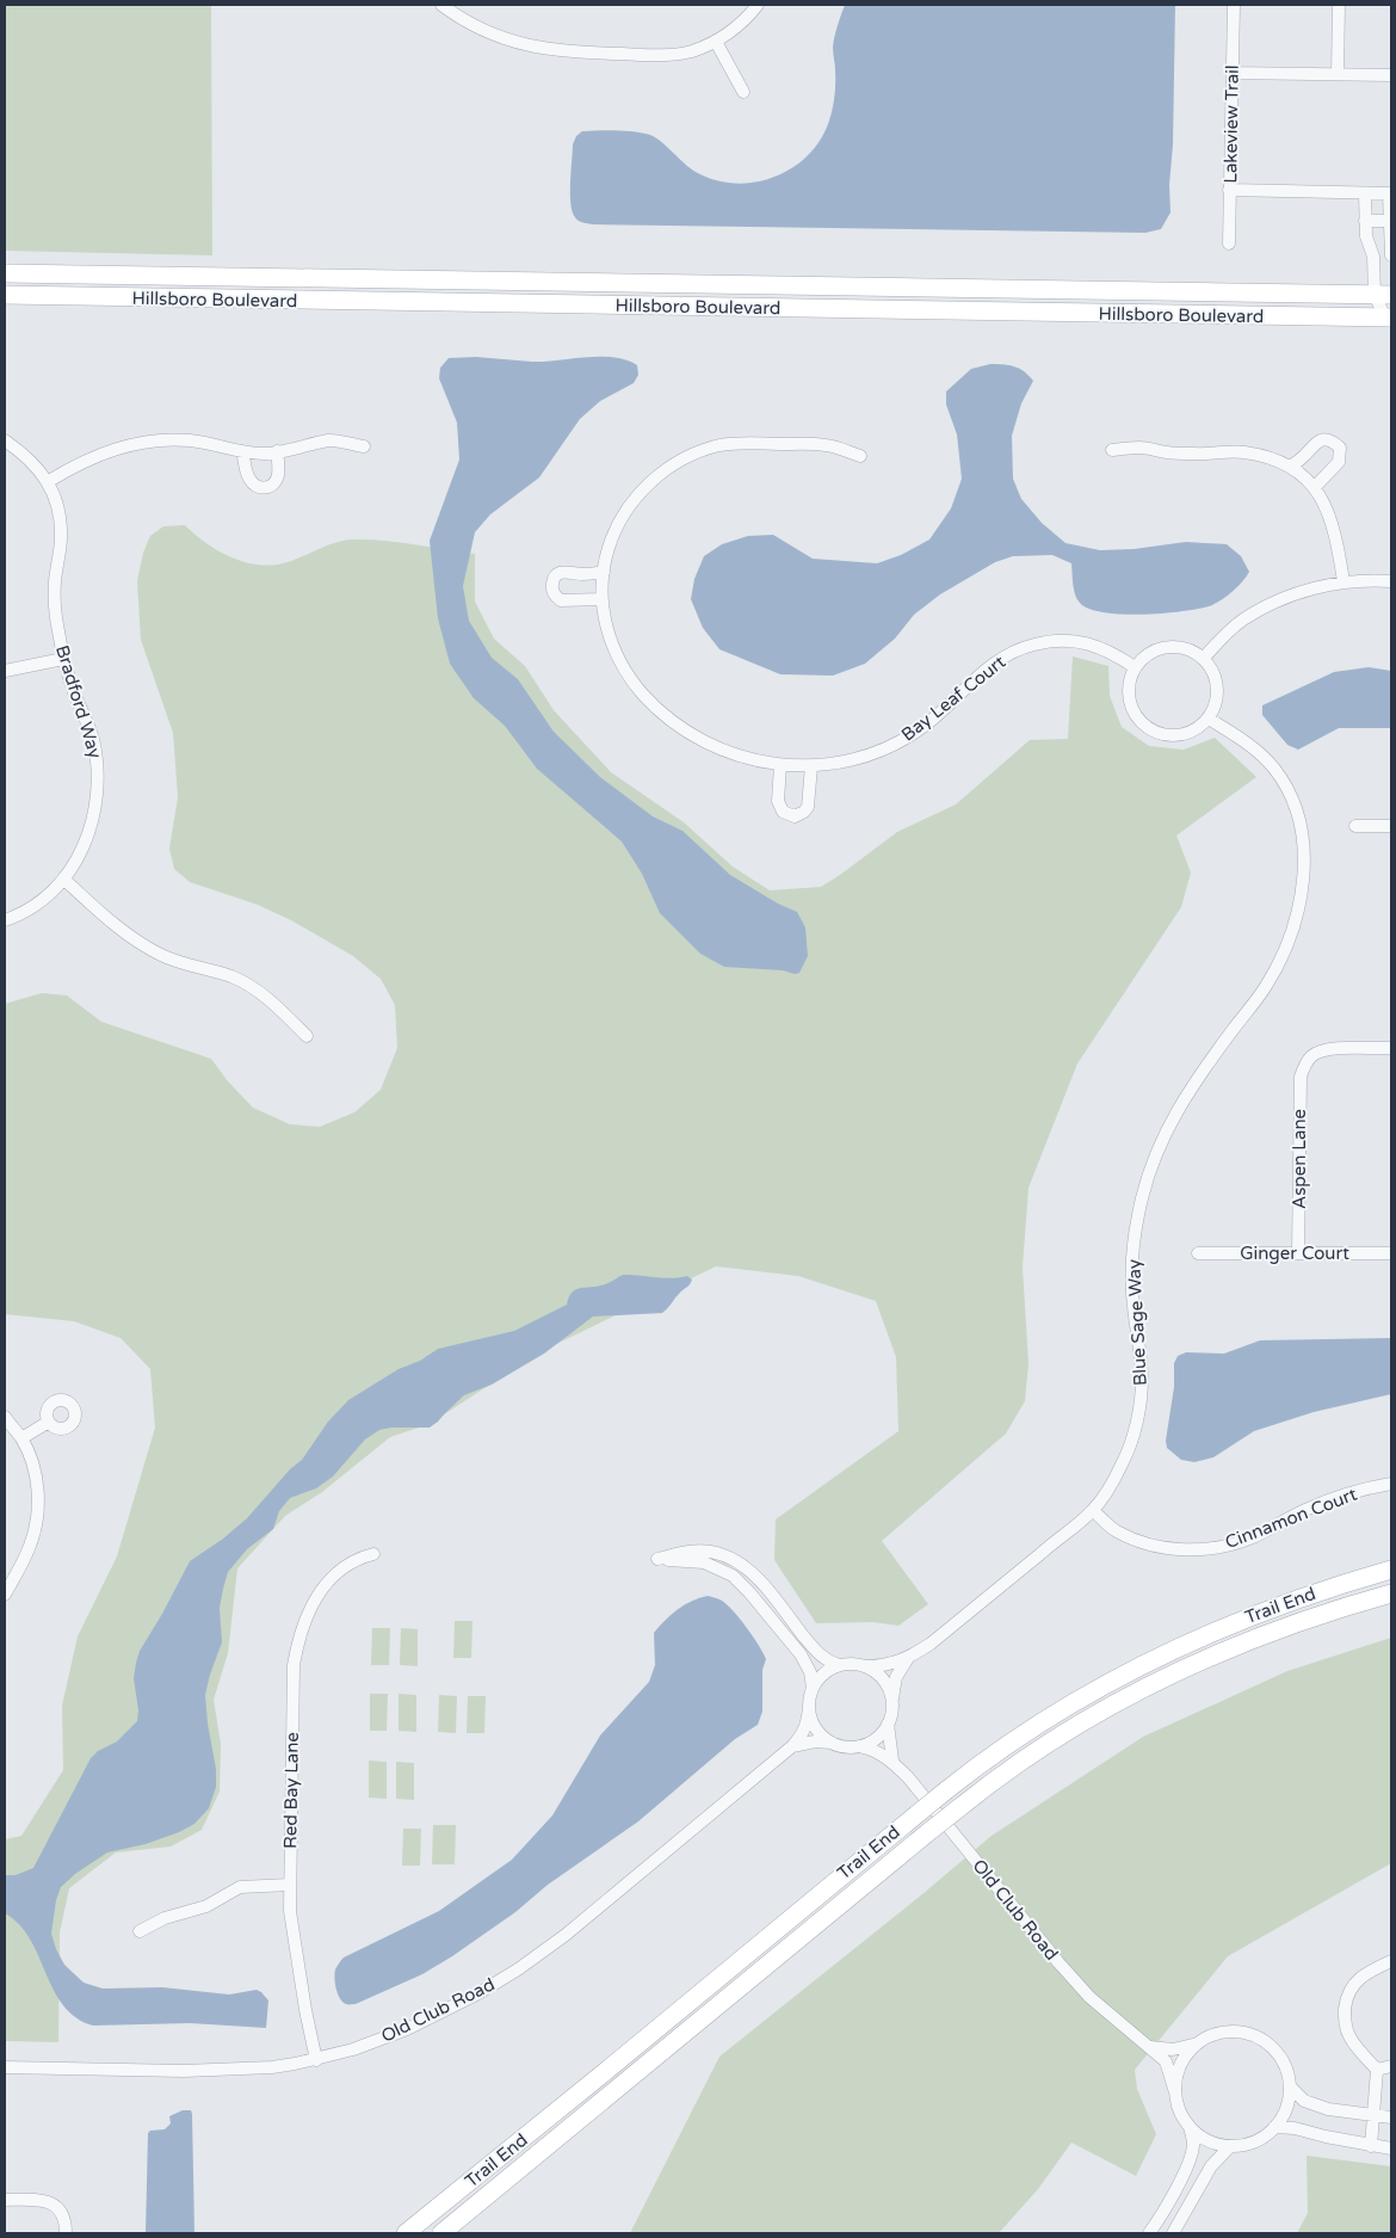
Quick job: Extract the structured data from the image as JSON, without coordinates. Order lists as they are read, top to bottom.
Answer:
{
  "streets": {
    "street": [
      "Lakeview Trail",
      "Hillsboro Boulevard",
      "Bay Leaf Court",
      "Bradford Way",
      "Aspen Lane",
      "Ginger Court",
      "Blue Sage Way",
      "Cinnamon Court",
      "Trail End",
      "Red Bay Lane",
      "Old Club Road"
    ]
  },
  "crossings": [
    ["Bay Leaf Court", "Blue Sage Way"],
    ["Aspen Lane", "Ginger Court"],
    ["Blue Sage Way", "Cinnamon Court"],
    ["Blue Sage Way", "Old Club Road"],
    ["Red Bay Lane", "Old Club Road"]
  ]
}
